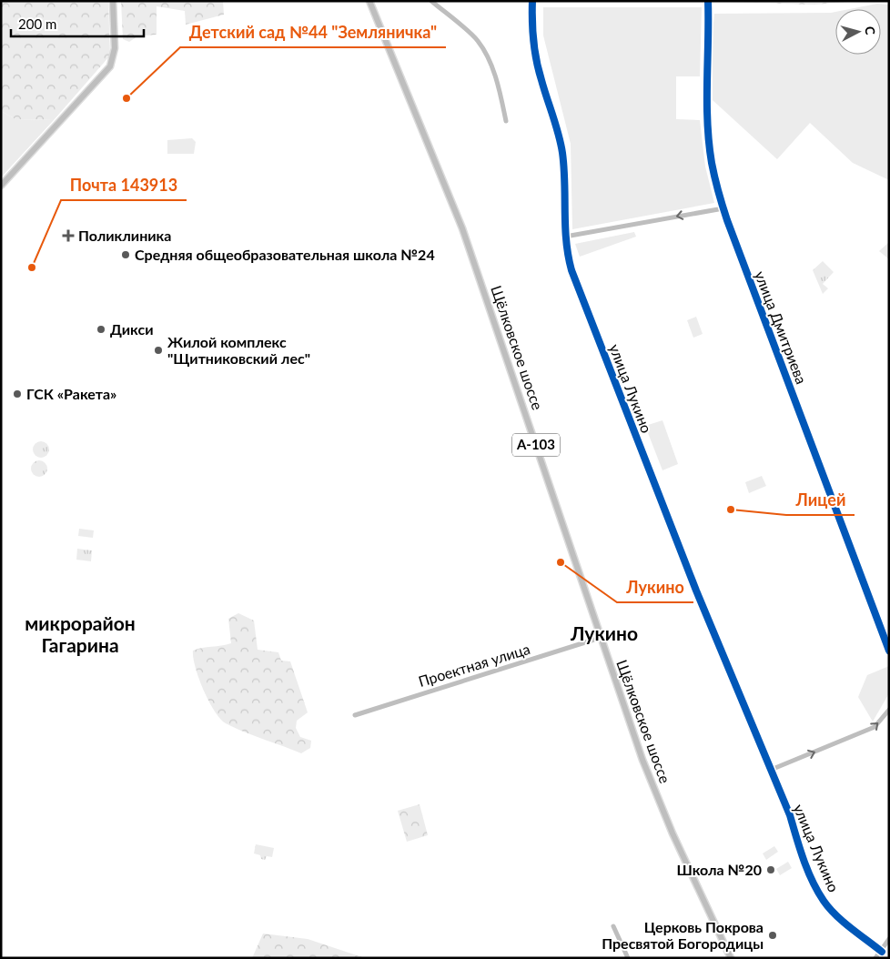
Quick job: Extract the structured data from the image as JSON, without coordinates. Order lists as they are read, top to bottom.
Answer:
{
  "streets": {
    "main road": ["Щёлковское шоссе", "А-103"],
    "street": ["улица Дмитриева", "улица Лукино", "Проектная улица"]
  },
  "crossings": [
    ["Щёлковское шоссе", "Проектная улица"]
  ],
  "districts": ["микрорайон Гагарина", "Лукино"],
  "places": {
    "other": [
      "Детский сад №44 \"Земляничка\"",
      "Средняя общеобразовательная школа №24",
      "Почта 143913",
      "Дикси",
      "Жилой комплекс \"Щитниковский лес\"",
      "ГСК «Ракета»",
      "Лицей",
      "Лукино",
      "Школа №20",
      "Церковь Покрова Пресвятой Богородицы"
    ],
    "health": ["Поликлиника"]
  },
  "scale_bar": "200 m",
  "north": "right"
}
